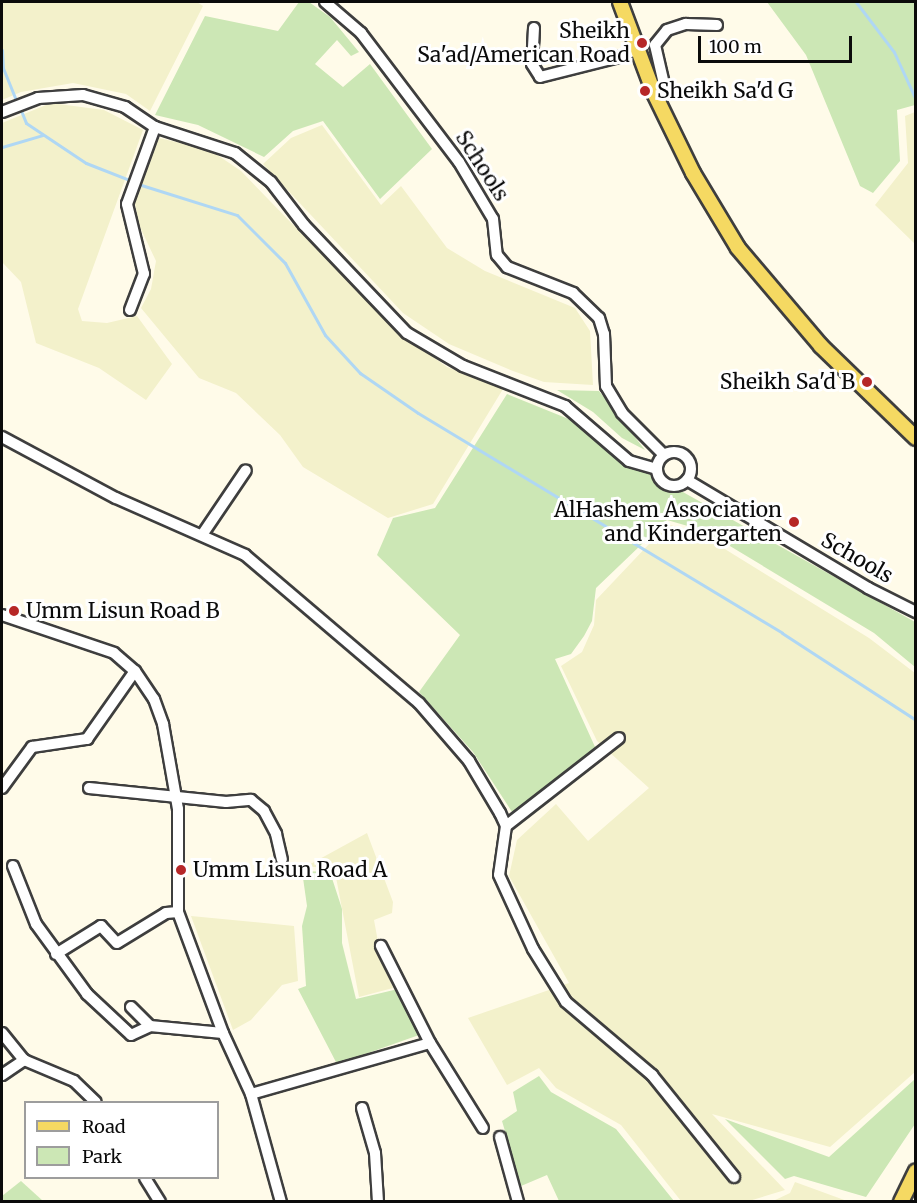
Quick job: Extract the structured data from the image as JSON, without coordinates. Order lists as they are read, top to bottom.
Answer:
{
  "streets": {
    "street": ["Schools"]
  },
  "places": [
    "Sheikh Sa'ad/American Road",
    "Sheikh Sa'd G",
    "Sheikh Sa'd B",
    "AlHashem Association and Kindergarten",
    "Umm Lisun Road B",
    "Umm Lisun Road A"
  ],
  "legend": ["Road", "Park"],
  "scale_bar": "100 m"
}
